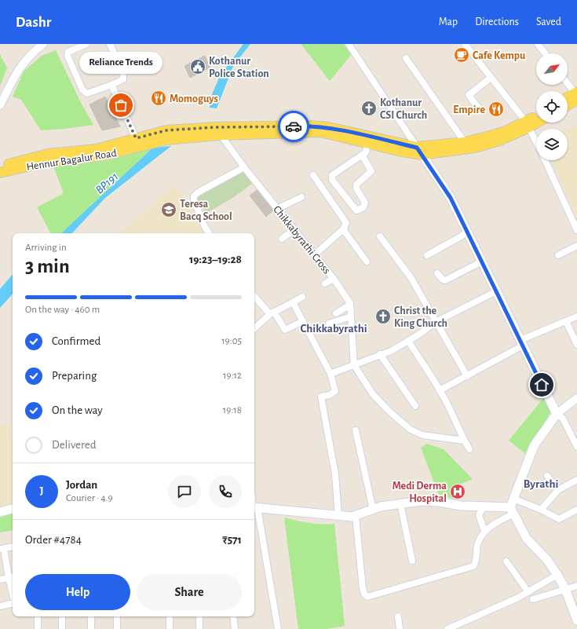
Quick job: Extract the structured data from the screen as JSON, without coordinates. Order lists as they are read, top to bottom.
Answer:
{
  "streets": {
    "main road": ["Hennur Bagalur Road"],
    "street": ["Chikkabyrathi Cross"]
  },
  "crossings": [
    ["Hennur Bagalur Road", "Chikkabyrathi Cross"]
  ],
  "districts": ["Chikkabyrathi", "Byrathi"],
  "water": ["BP191"],
  "places": {
    "cafe": ["Cafe Kempu"],
    "public building": ["Kothanur Police Station"],
    "restaurant": ["Momoguys", "Empire"],
    "other": ["Reliance Trends"],
    "church": ["Kothanur CSI Church", "Christ the King Church"],
    "school or university": ["Teresa Bacq School"],
    "hospital": ["Medi Derma Hospital"]
  },
  "north": "top right",
  "page": {
    "header": "Dashr",
    "nav": ["Map", "Directions", "Saved"],
    "bubble": "Reliance Trends",
    "heading": ["3 min", "Arriving in", "19:23–19:28"],
    "panel": [
      "Jordan",
      "Courier · 4.9",
      "Order #4784",
      "₹571"
    ],
    "bar": "On the way · 460 m",
    "list": [
      ["Confirmed", "19:05"],
      ["Preparing", "19:12"],
      ["On the way", "19:18"],
      "Delivered"
    ],
    "round": "J",
    "buttons": ["Help", "Share"]
  }
}
